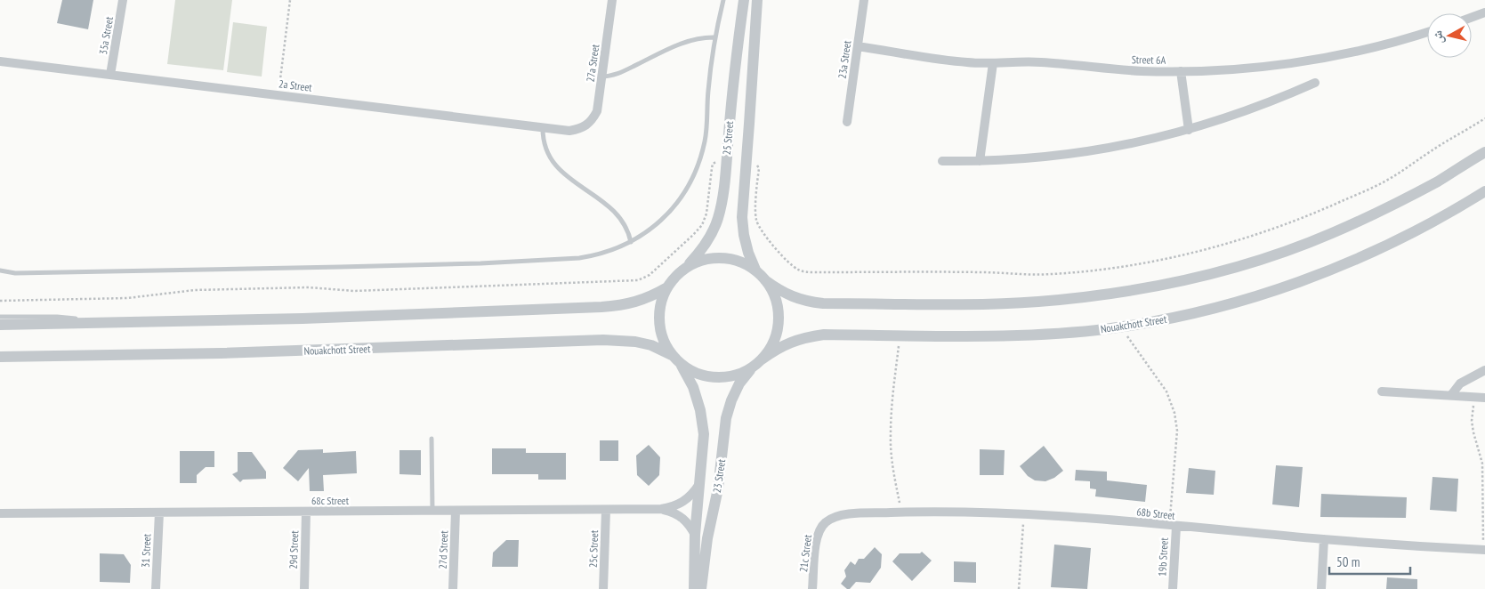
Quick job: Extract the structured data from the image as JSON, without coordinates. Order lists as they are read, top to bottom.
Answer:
{
  "streets": {
    "street": [
      "35a Street",
      "23a Street",
      "Street 6A",
      "27a Street",
      "2a Street",
      "25 Street",
      "Nouakchott Street",
      "23 Street",
      "68c Street",
      "68b Street",
      "25c Street",
      "29d Street",
      "27d Street",
      "31 Street",
      "21c Street",
      "19b Street"
    ]
  },
  "crossings": [
    ["35a Street", "2a Street"],
    ["23a Street", "Street 6A"],
    ["27a Street", "2a Street"],
    ["25 Street", "Nouakchott Street"],
    ["25 Street", "23 Street"],
    ["Nouakchott Street", "23 Street"],
    ["23 Street", "68c Street"],
    ["68c Street", "25c Street"],
    ["68c Street", "29d Street"],
    ["68c Street", "27d Street"],
    ["68c Street", "31 Street"],
    ["68b Street", "21c Street"],
    ["68b Street", "19b Street"]
  ],
  "scale_bar": "50 m",
  "north": "left"
}
